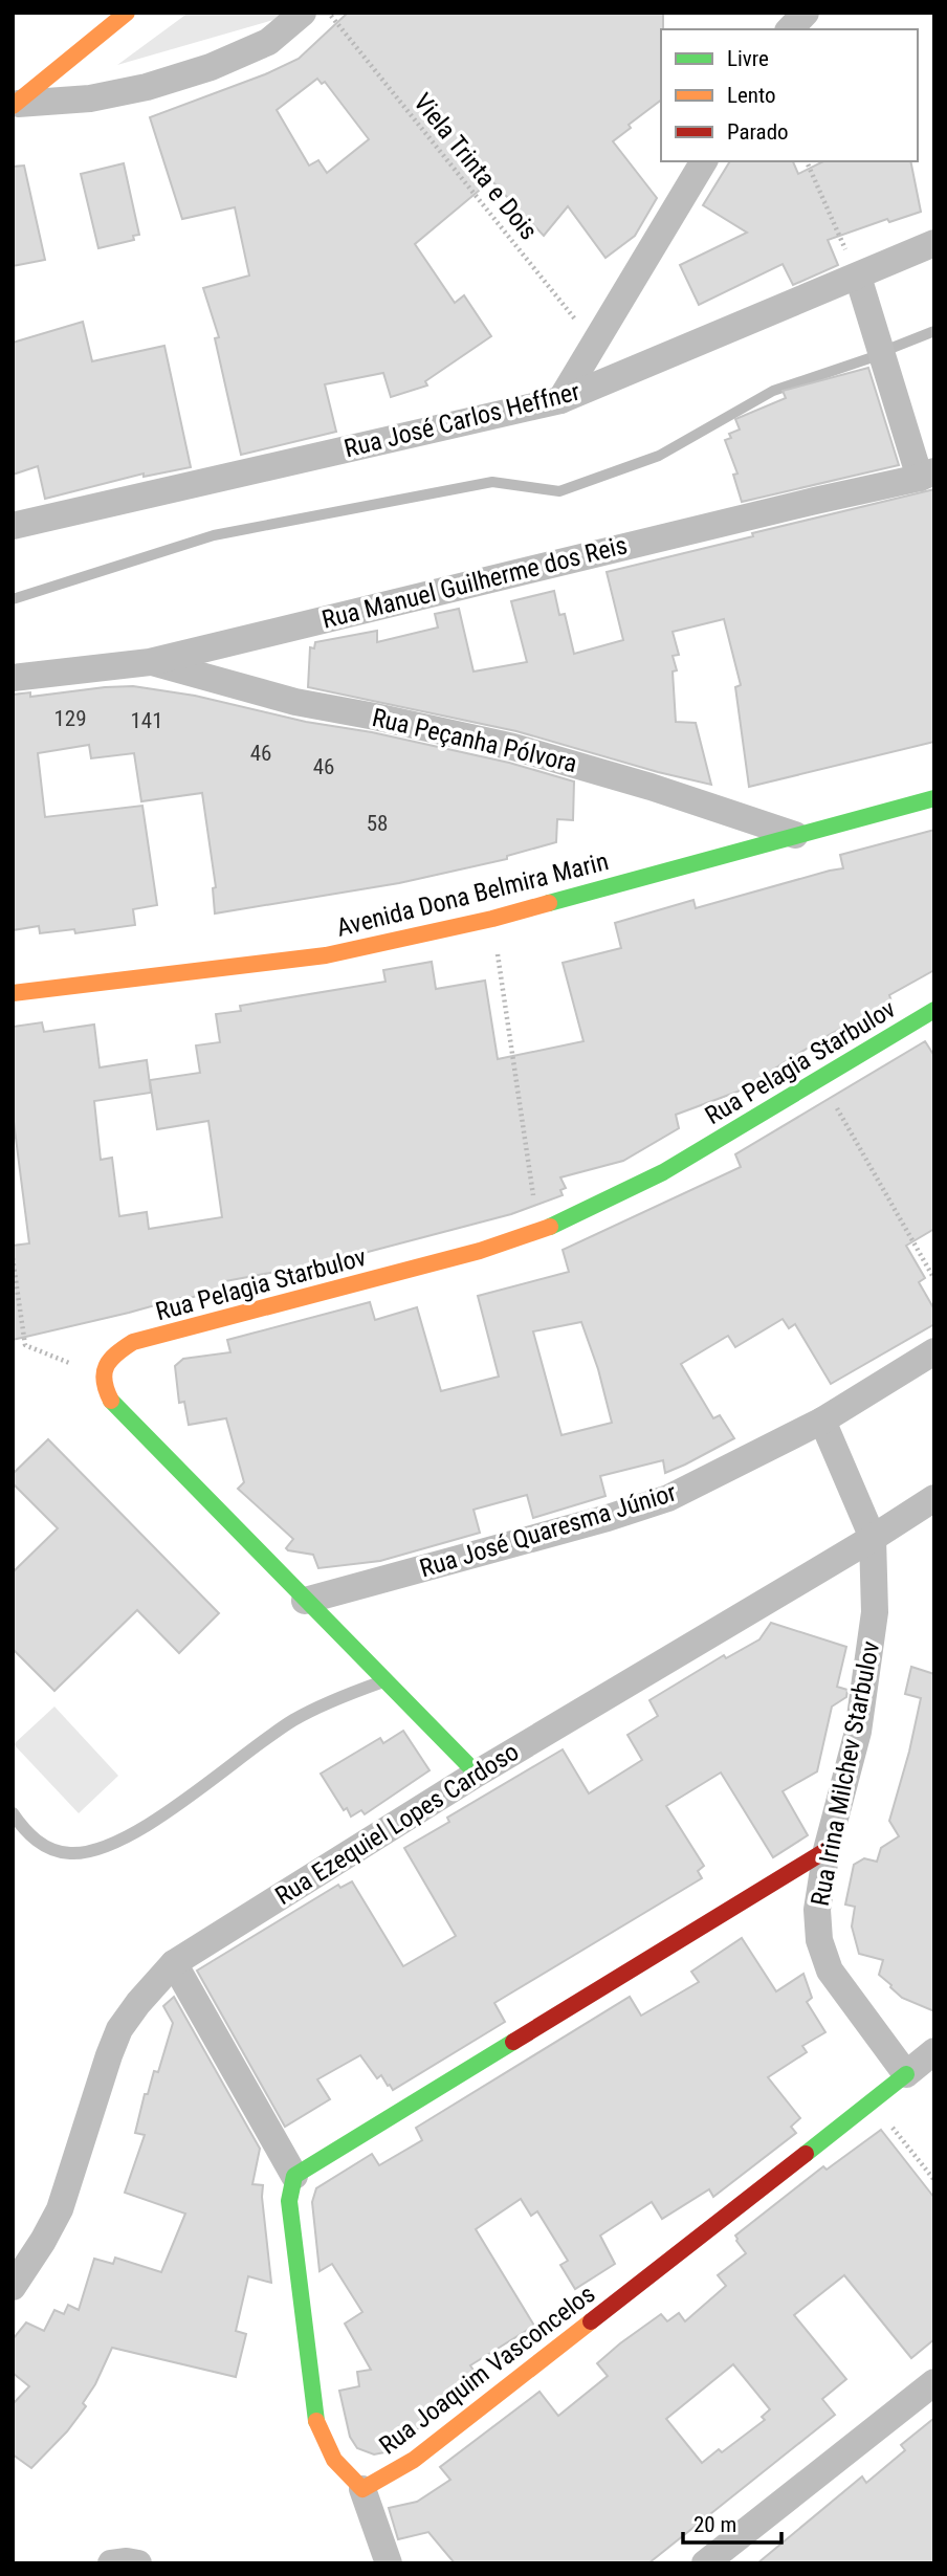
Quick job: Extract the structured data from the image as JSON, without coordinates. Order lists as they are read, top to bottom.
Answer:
{
  "streets": {
    "street": [
      "Rua José Carlos Heffner",
      "Rua Manuel Guilherme dos Reis",
      "Rua Peçanha Pólvora",
      "Avenida Dona Belmira Marin",
      "Rua Pelagia Starbulov",
      "Rua José Quaresma Júnior",
      "Rua Irina Milchev Starbulov",
      "Rua Ezequiel Lopes Cardoso",
      "Rua Joaquim Vasconcelos"
    ],
    "path": ["Viela Trinta e Dois"]
  },
  "crossings": [
    ["Rua Manuel Guilherme dos Reis", "Rua Peçanha Pólvora"],
    ["Rua Peçanha Pólvora", "Avenida Dona Belmira Marin"],
    ["Rua José Quaresma Júnior", "Rua Irina Milchev Starbulov"],
    ["Rua Irina Milchev Starbulov", "Rua Ezequiel Lopes Cardoso"],
    ["Rua Irina Milchev Starbulov", "Rua Joaquim Vasconcelos"]
  ],
  "house_numbers": [
    "129",
    "141",
    "46",
    "46",
    "58"
  ],
  "legend": ["Livre", "Lento", "Parado"],
  "scale_bar": "20 m"
}
